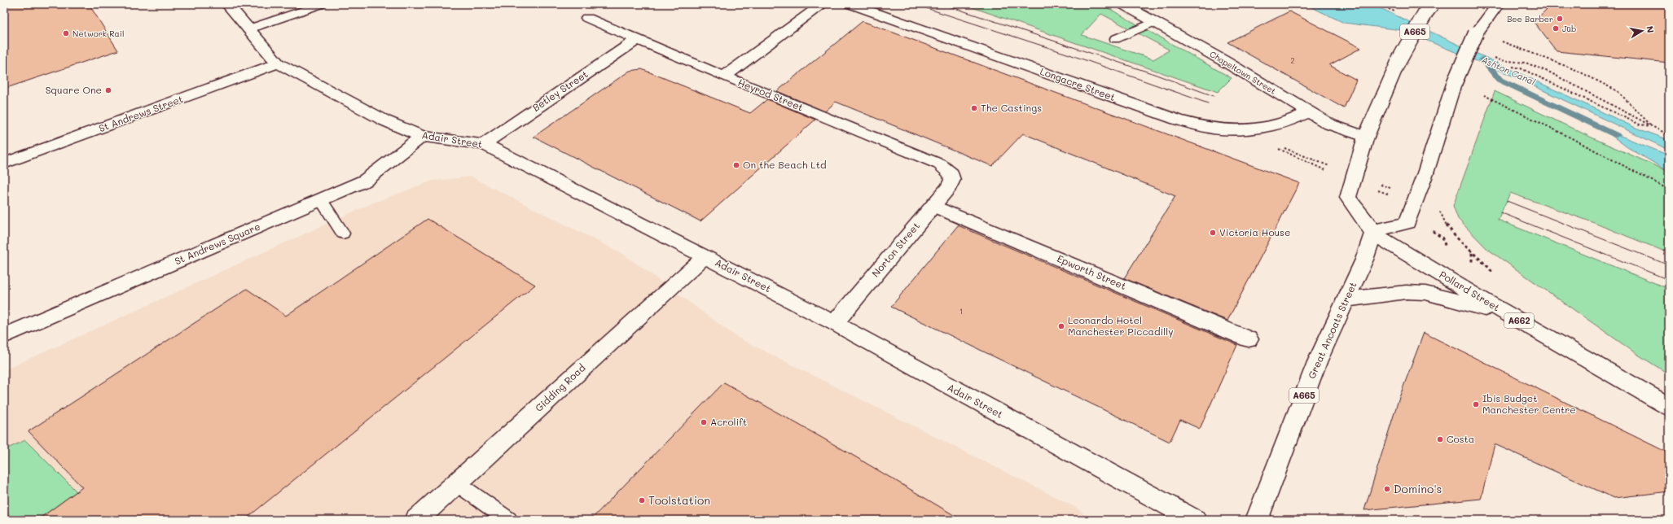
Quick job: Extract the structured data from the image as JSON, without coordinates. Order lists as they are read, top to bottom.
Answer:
{
  "streets": {
    "main road": [
      "A665",
      "Chapeltown Street",
      "Longacre Street",
      "Betley Street",
      "Heyrod Street",
      "St Andrews Street",
      "Adair Street",
      "St Andrews Square",
      "Norton Street",
      "Epworth Street",
      "Pollard Street",
      "A662",
      "Great Ancoats Street",
      "Gidding Road"
    ]
  },
  "crossings": [
    ["A665", "Chapeltown Street"],
    ["A665", "Pollard Street"],
    ["A665", "Great Ancoats Street"],
    ["Chapeltown Street", "Longacre Street"],
    ["Betley Street", "Heyrod Street"],
    ["Betley Street", "Adair Street"],
    ["Heyrod Street", "Norton Street"],
    ["St Andrews Street", "Adair Street"],
    ["Adair Street", "St Andrews Square"],
    ["Adair Street", "Norton Street"],
    ["Adair Street", "Gidding Road"],
    ["Norton Street", "Epworth Street"],
    ["Pollard Street", "Great Ancoats Street"]
  ],
  "water": ["Ashton Canal"],
  "places": [
    "Bee Barber",
    "Jūb",
    "Network Rail",
    "Square One",
    "The Castings",
    "On the Beach Ltd",
    "Victoria House",
    "Leonardo Hotel Manchester Piccadilly",
    "Ibis Budget Manchester Centre",
    "Acrolift",
    "Costa",
    "Domino's",
    "Toolstation"
  ],
  "house_numbers": ["2", "1"],
  "north": "right"
}
